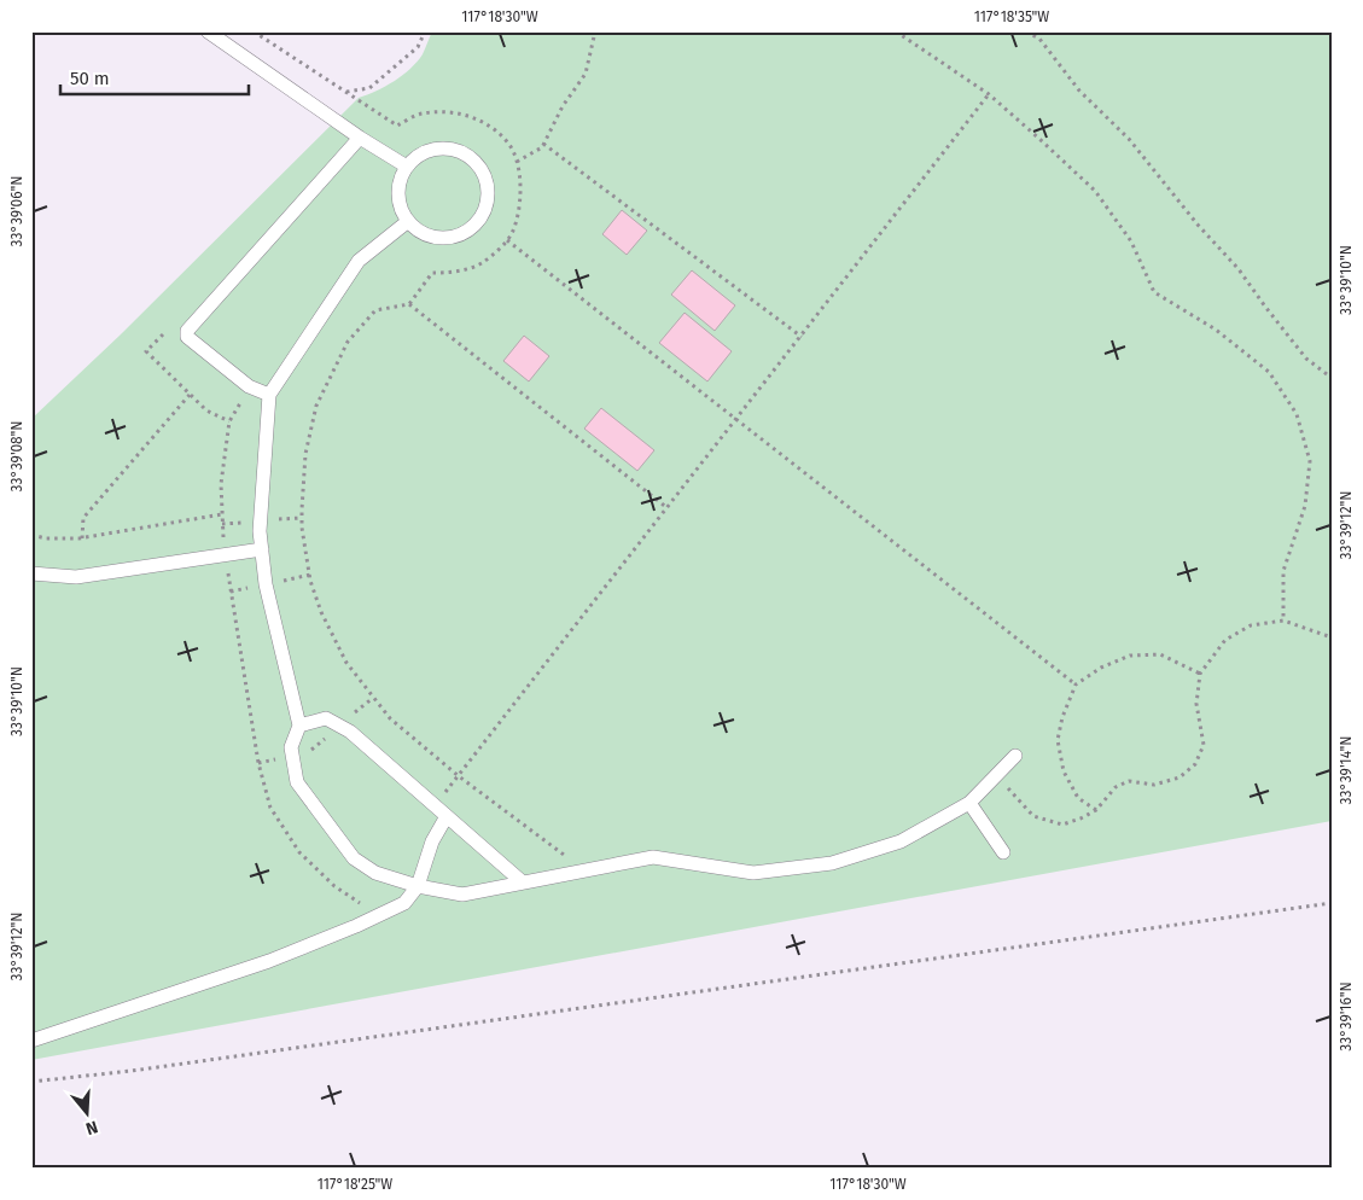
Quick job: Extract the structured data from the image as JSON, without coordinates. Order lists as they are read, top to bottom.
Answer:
{
  "scale_bar": "50 m",
  "north": "bottom",
  "coordinates": [
    "117°18'30\"W",
    "117°18'35\"W",
    "33°39'06\"N",
    "33°39'10\"N",
    "33°39'08\"N",
    "33°39'12\"N",
    "33°39'14\"N",
    "33°39'16\"N",
    "117°18'25\"W"
  ]
}
